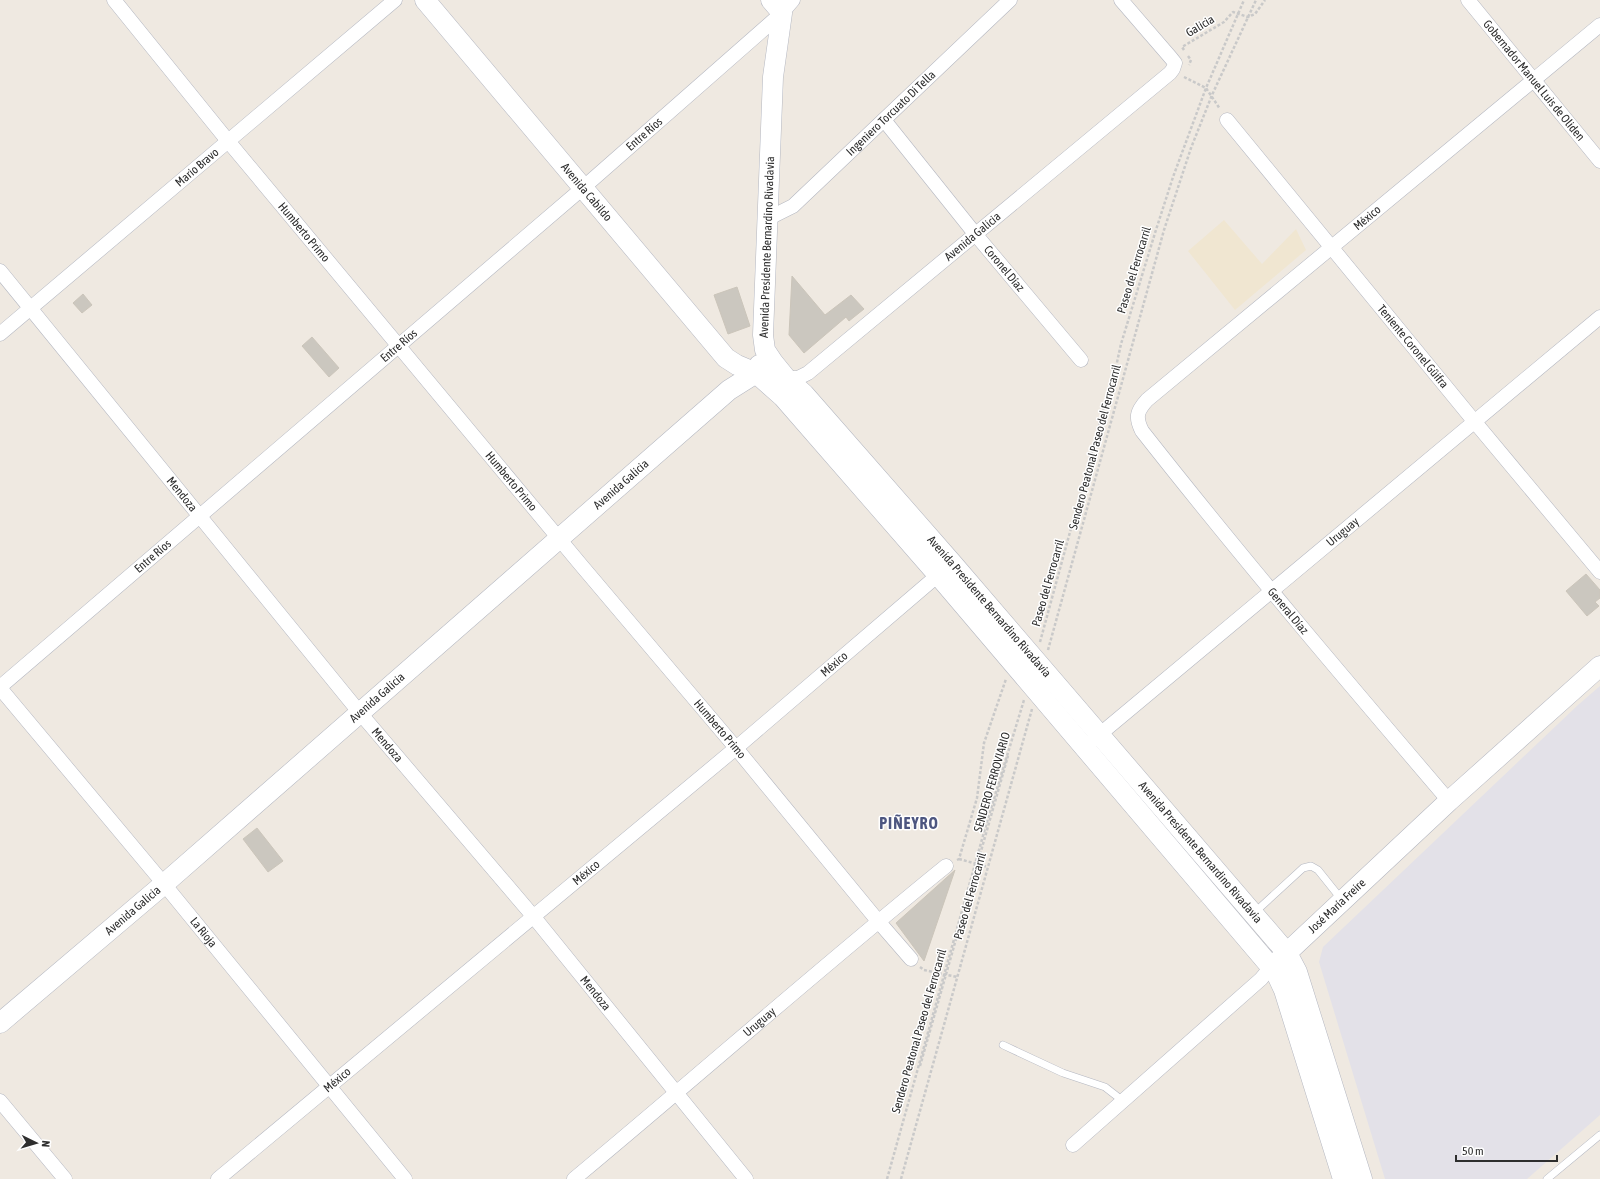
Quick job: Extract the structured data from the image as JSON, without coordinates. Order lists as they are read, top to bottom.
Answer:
{
  "streets": {
    "main road": [
      "Avenida Cabildo",
      "Avenida Galicia",
      "Avenida Presidente Bernardino Rivadavia",
      "José María Freire"
    ],
    "street": [
      "Gobernador Manuel Luis de Oliden",
      "Ingeniero Torcuato Di Tella",
      "Entre Ríos",
      "Mario Bravo",
      "México",
      "Humberto Primo",
      "Coronel Díaz",
      "Teniente Coronel Güifra",
      "Mendoza",
      "Uruguay",
      "General Díaz",
      "La Rioja"
    ],
    "path": [
      "Galicia",
      "Paseo del Ferrocarril",
      "Sendero Peatonal Paseo del Ferrocarril",
      "SENDERO FERROVIARIO"
    ]
  },
  "crossings": [
    ["Galicia", "Avenida Galicia"],
    ["Galicia", "Paseo del Ferrocarril"],
    ["Gobernador Manuel Luis de Oliden", "México"],
    ["Ingeniero Torcuato Di Tella", "Avenida Presidente Bernardino Rivadavia"],
    ["Ingeniero Torcuato Di Tella", "Coronel Díaz"],
    ["Entre Ríos", "Avenida Cabildo"],
    ["Entre Ríos", "Humberto Primo"],
    ["Entre Ríos", "Avenida Presidente Bernardino Rivadavia"],
    ["Entre Ríos", "Mendoza"],
    ["Entre Ríos", "La Rioja"],
    ["Mario Bravo", "Humberto Primo"],
    ["Mario Bravo", "Mendoza"],
    ["Avenida Cabildo", "Avenida Galicia"],
    ["Avenida Cabildo", "Avenida Presidente Bernardino Rivadavia"],
    ["México", "Humberto Primo"],
    ["México", "Avenida Presidente Bernardino Rivadavia"],
    ["México", "Teniente Coronel Güifra"],
    ["México", "Mendoza"],
    ["México", "General Díaz"],
    ["México", "La Rioja"],
    ["Humberto Primo", "Avenida Galicia"],
    ["Humberto Primo", "Uruguay"],
    ["Avenida Galicia", "Avenida Presidente Bernardino Rivadavia"],
    ["Avenida Galicia", "Coronel Díaz"],
    ["Avenida Galicia", "Mendoza"],
    ["Avenida Galicia", "La Rioja"],
    ["Avenida Presidente Bernardino Rivadavia", "Paseo del Ferrocarril"],
    ["Avenida Presidente Bernardino Rivadavia", "Sendero Peatonal Paseo del Ferrocarril"],
    ["Avenida Presidente Bernardino Rivadavia", "Uruguay"],
    ["Avenida Presidente Bernardino Rivadavia", "SENDERO FERROVIARIO"],
    ["Avenida Presidente Bernardino Rivadavia", "José María Freire"],
    ["Paseo del Ferrocarril", "Sendero Peatonal Paseo del Ferrocarril"],
    ["Paseo del Ferrocarril", "SENDERO FERROVIARIO"],
    ["Teniente Coronel Güifra", "Uruguay"],
    ["Sendero Peatonal Paseo del Ferrocarril", "SENDERO FERROVIARIO"],
    ["Mendoza", "Uruguay"],
    ["Uruguay", "General Díaz"],
    ["General Díaz", "José María Freire"]
  ],
  "districts": ["PIÑEYRO"],
  "scale_bar": "50 m",
  "north": "right"
}
